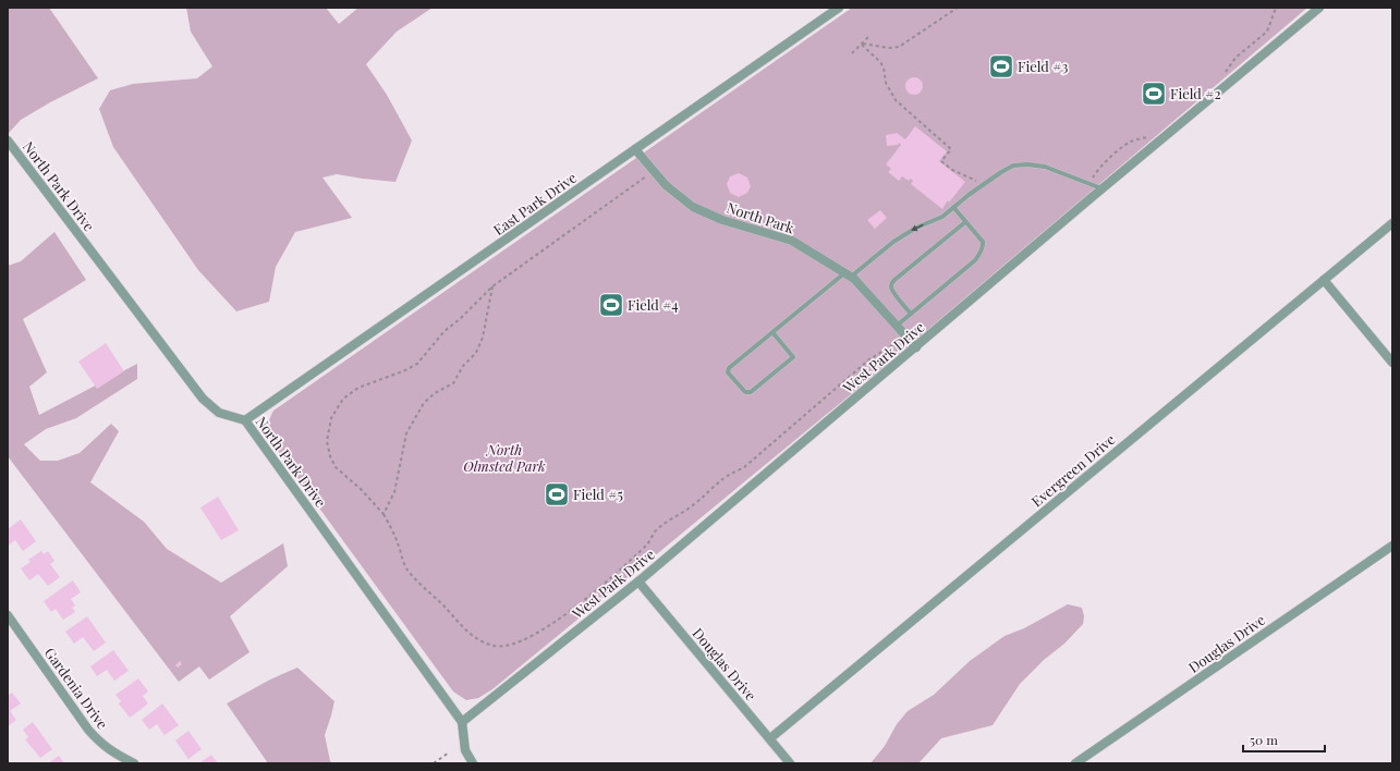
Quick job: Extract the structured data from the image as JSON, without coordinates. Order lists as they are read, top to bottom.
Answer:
{
  "streets": {
    "street": [
      "North Park Drive",
      "East Park Drive",
      "North Park",
      "West Park Drive",
      "Evergreen Drive",
      "Douglas Drive",
      "Gardenia Drive"
    ]
  },
  "crossings": [
    ["North Park Drive", "East Park Drive"],
    ["North Park Drive", "West Park Drive"],
    ["East Park Drive", "North Park"],
    ["North Park", "West Park Drive"],
    ["West Park Drive", "Douglas Drive"],
    ["Evergreen Drive", "Douglas Drive"]
  ],
  "parks": ["North Olmsted Park"],
  "places": {
    "sports": [
      "Field #3",
      "Field #2",
      "Field #4",
      "Field #5"
    ]
  },
  "scale_bar": "50 m"
}
